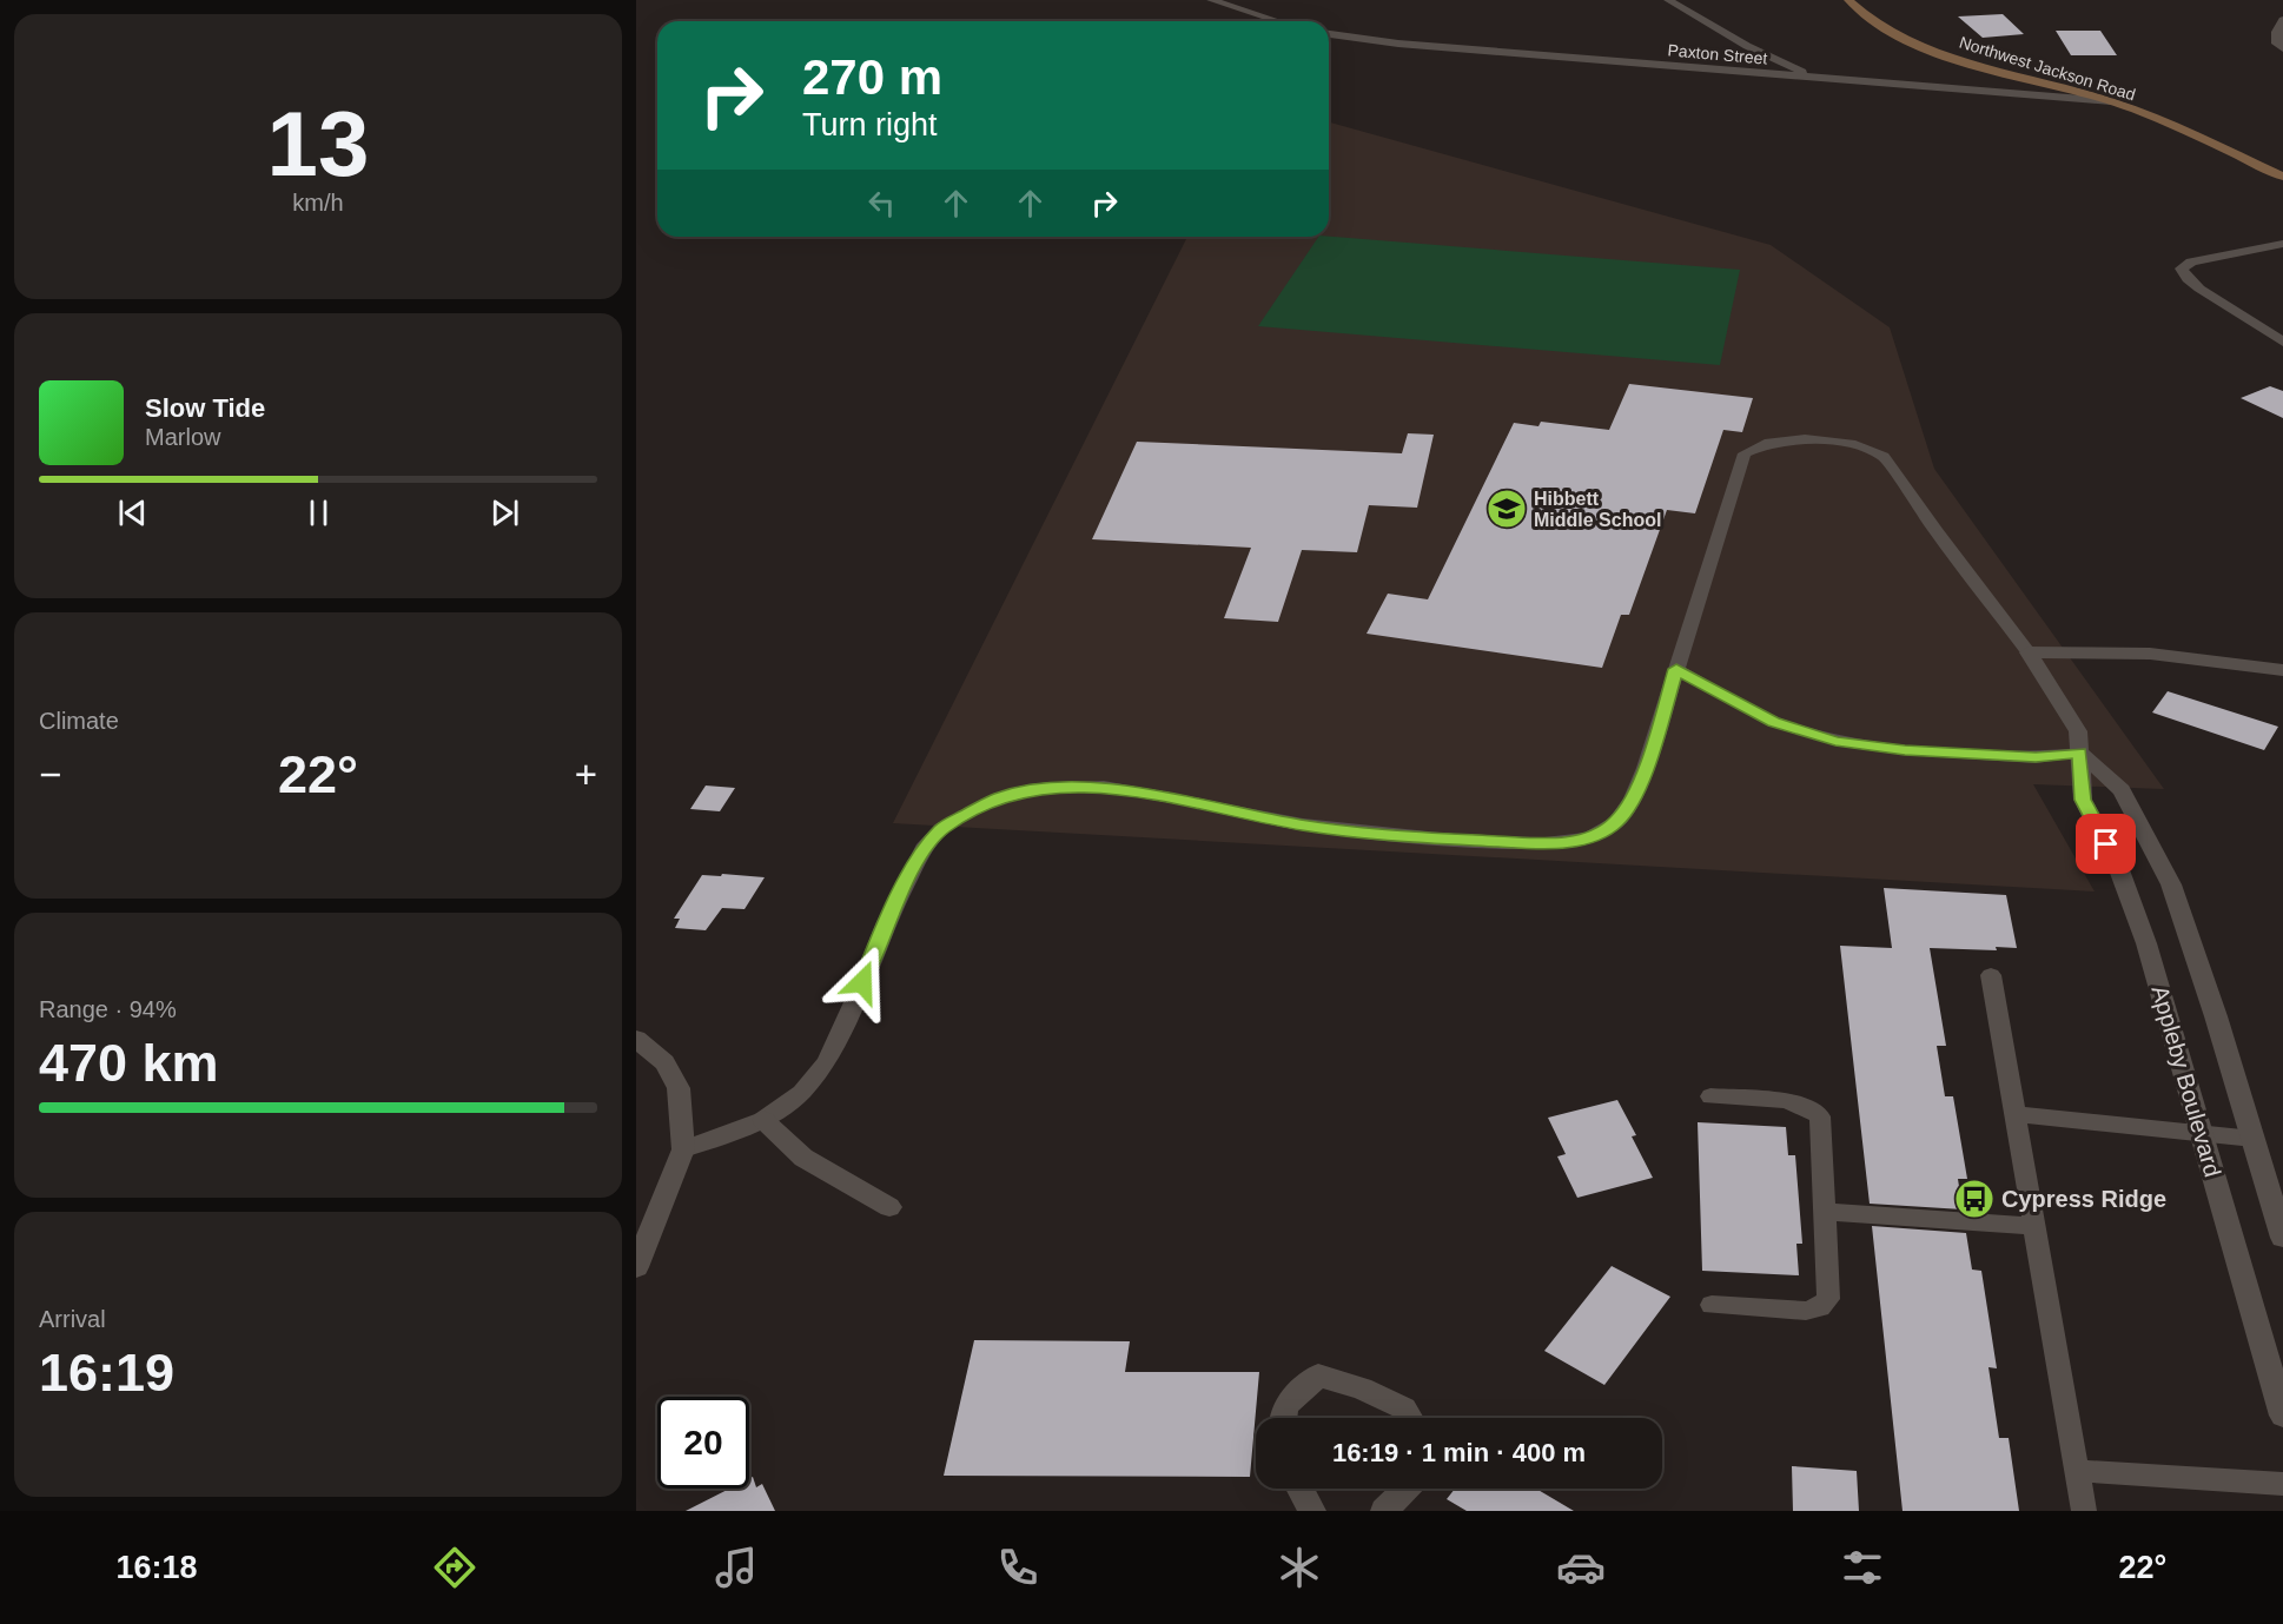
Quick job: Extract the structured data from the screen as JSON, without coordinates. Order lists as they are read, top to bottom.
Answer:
{
  "streets": {
    "main road": ["Northwest Jackson Road"],
    "street": ["Paxton Street", "Appleby Boulevard"]
  },
  "crossings": [
    ["Paxton Street", "Northwest Jackson Road"]
  ],
  "places": {
    "school or university": ["Hibbett Middle School"],
    "bus stop": ["Cypress Ridge"]
  },
  "page": {
    "tile": [
      ["13", "km/h"],
      "Climate",
      ["Range · 94%", "470 km"],
      ["Arrival", "16:19"]
    ],
    "turn": ["270 m", "Turn right"],
    "song": ["Slow Tide", "Marlow"],
    "heat": ["−", "22°", "+"],
    "limit": "20",
    "trip": "16:19 · 1 min · 400 m",
    "tabs": ["16:18", "22°"]
  }
}
